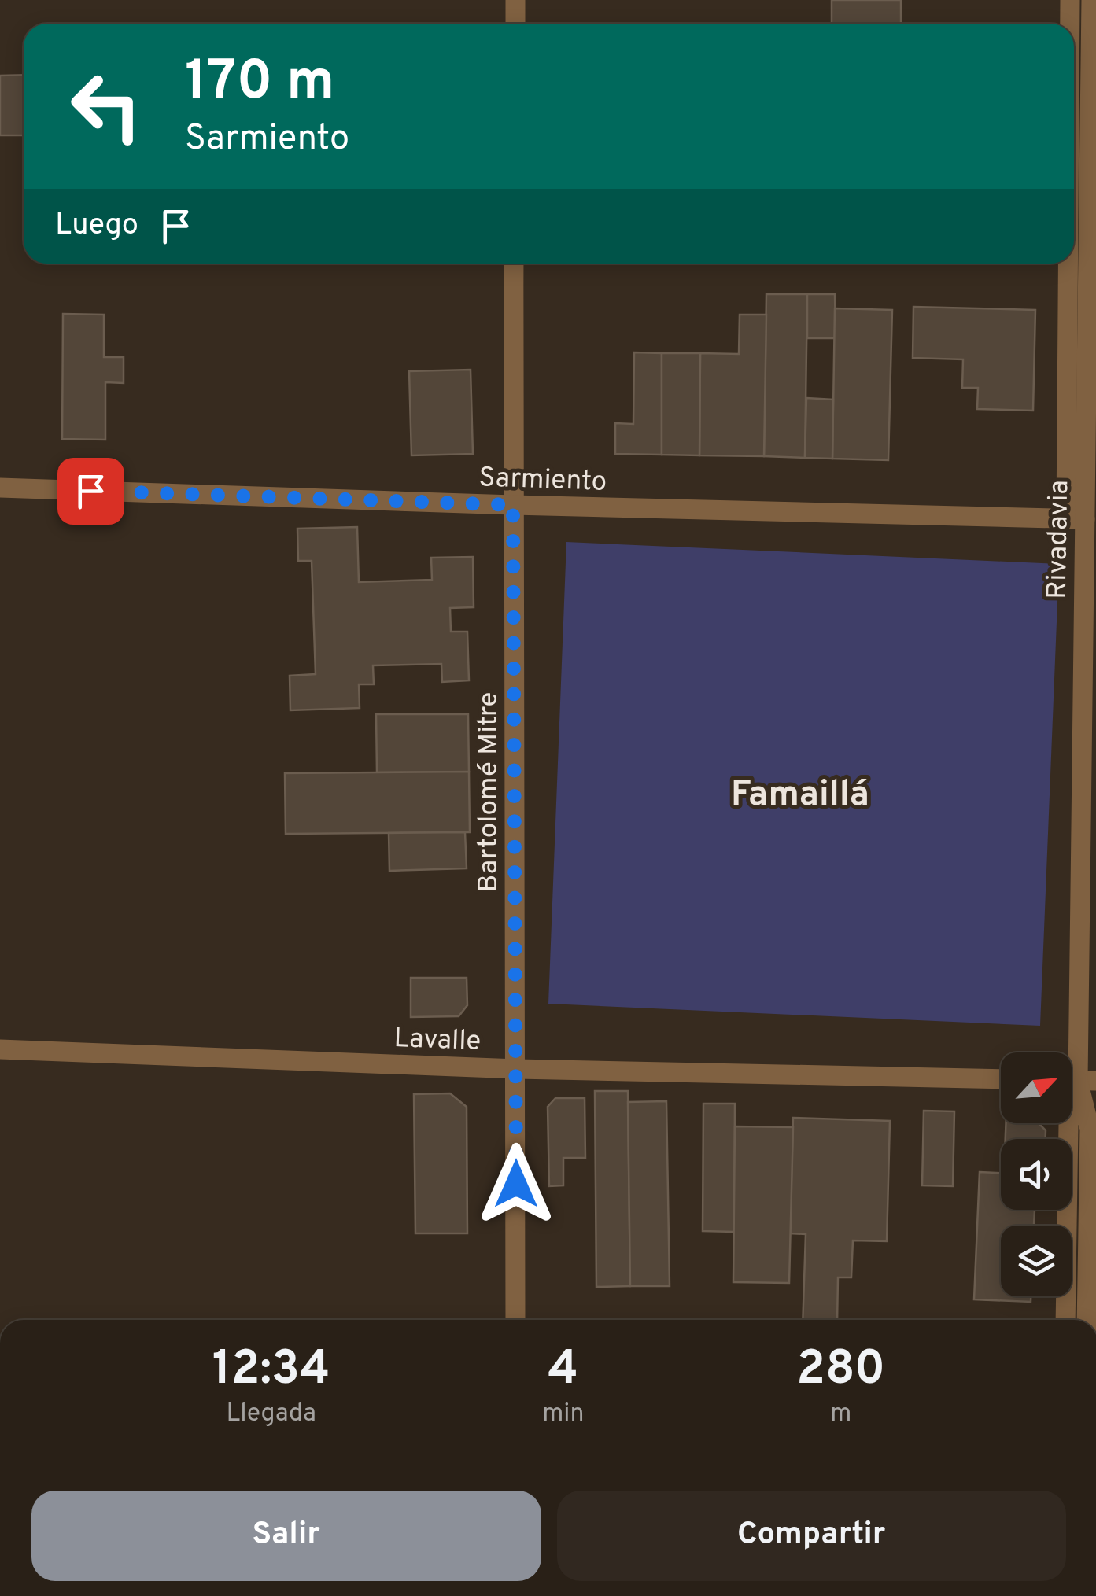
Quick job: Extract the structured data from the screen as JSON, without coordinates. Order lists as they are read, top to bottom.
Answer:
{
  "streets": {
    "street": [
      "Sarmiento",
      "Rivadavia",
      "Bartolomé Mitre",
      "Lavalle"
    ]
  },
  "crossings": [
    ["Sarmiento", "Rivadavia"],
    ["Sarmiento", "Bartolomé Mitre"],
    ["Bartolomé Mitre", "Lavalle"]
  ],
  "districts": ["Famaillá"],
  "north": "top right",
  "page": {
    "turn": ["170 m", "Sarmiento"],
    "then": "Luego",
    "eta": [
      "12:34",
      "Llegada",
      "4",
      "min",
      "280",
      "m"
    ],
    "buttons": ["Salir", "Compartir"]
  }
}
